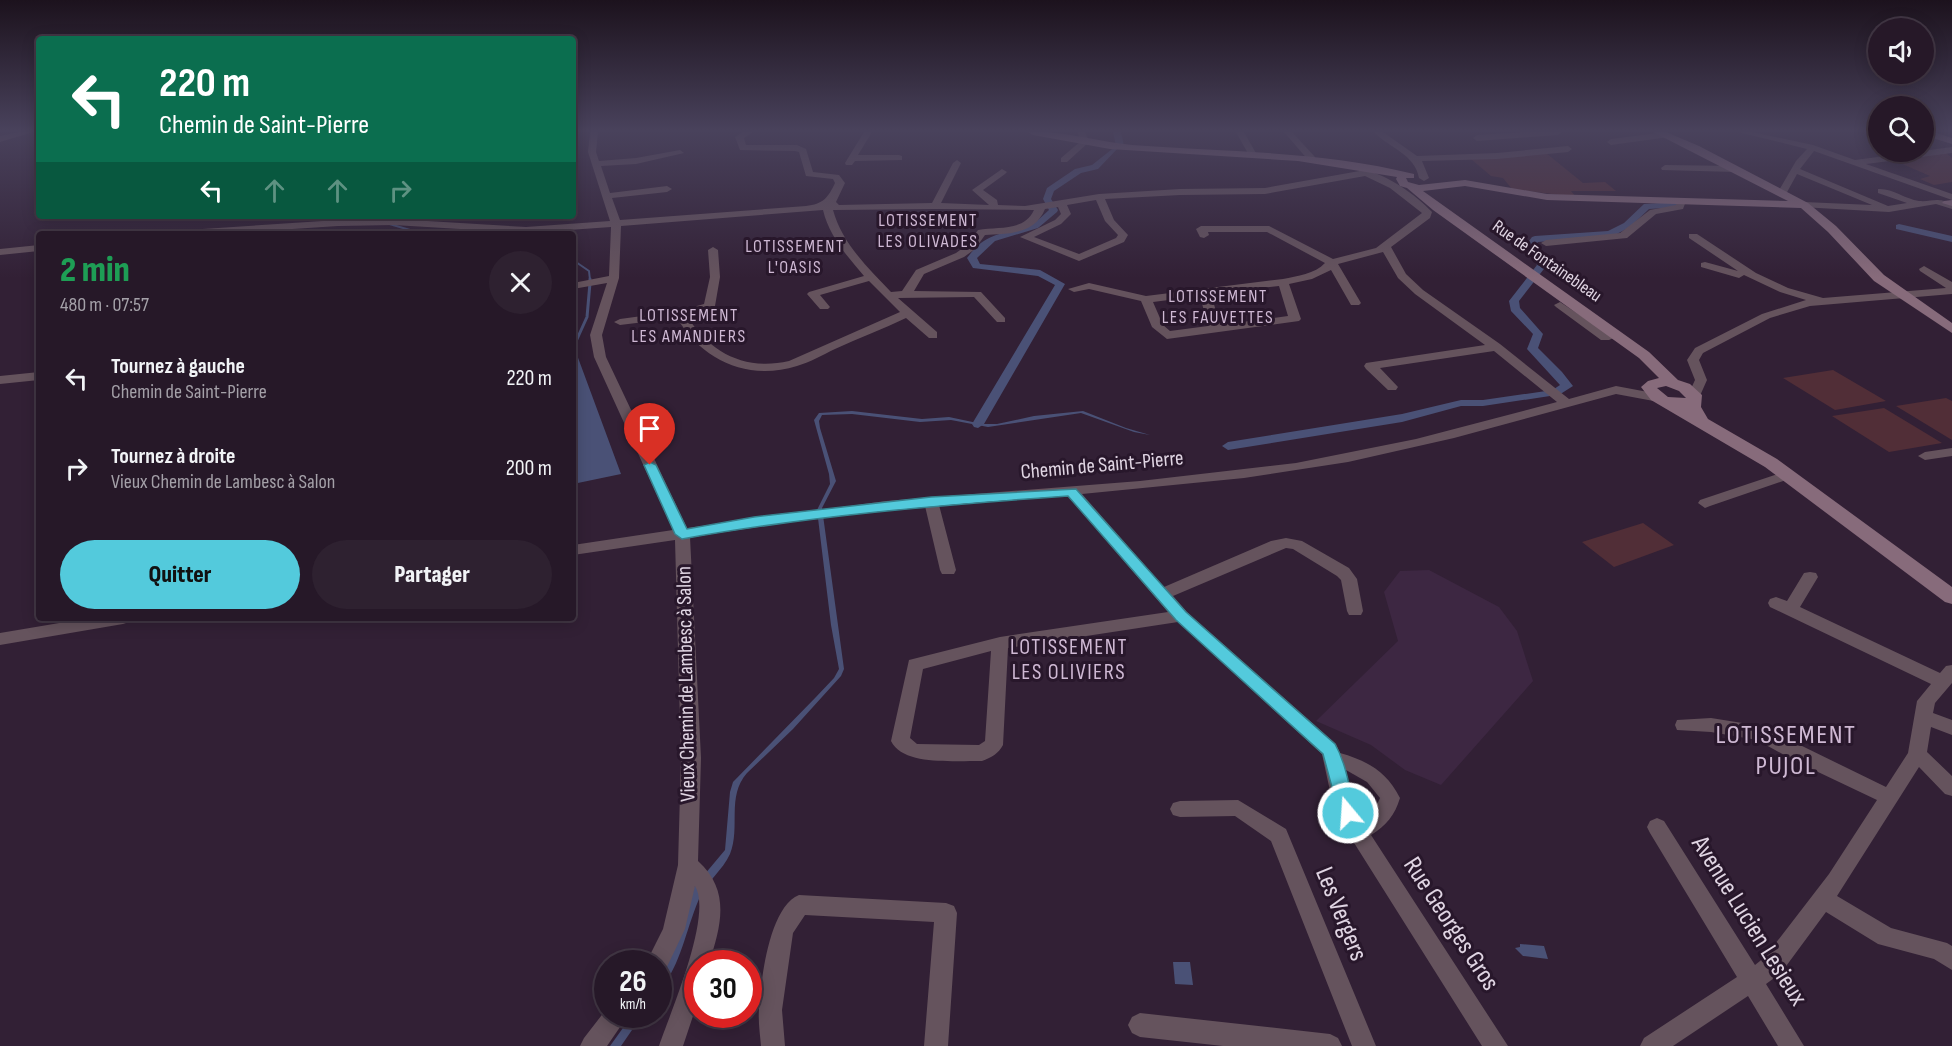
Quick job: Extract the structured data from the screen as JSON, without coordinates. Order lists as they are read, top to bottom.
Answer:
{
  "streets": {
    "street": [
      "Rue de Fontainebleau",
      "Chemin de Saint-Pierre",
      "Vieux Chemin de Lambesc à Salon",
      "Les Vergers",
      "Avenue Lucien Lesieux",
      "Rue Georges Gros"
    ]
  },
  "crossings": [
    ["Rue de Fontainebleau", "Chemin de Saint-Pierre"],
    ["Chemin de Saint-Pierre", "Vieux Chemin de Lambesc à Salon"],
    ["Chemin de Saint-Pierre", "Rue Georges Gros"]
  ],
  "districts": [
    "LOTISSEMENT LES OLIVADES",
    "LOTISSEMENT L'OASIS",
    "LOTISSEMENT LES FAUVETTES",
    "LOTISSEMENT LES AMANDIERS",
    "LOTISSEMENT LES OLIVIERS",
    "LOTISSEMENT PUJOL"
  ],
  "page": {
    "turn": ["220 m", "Chemin de Saint-Pierre"],
    "heading": ["2 min", "480 m · 07:57"],
    "list": [
      {
        "name": "Tournez à gauche",
        "note": "Chemin de Saint-Pierre",
        "value": "220 m"
      },
      {
        "name": "Tournez à droite",
        "note": "Vieux Chemin de Lambesc à Salon",
        "value": "200 m"
      }
    ],
    "buttons": ["Quitter", "Partager"],
    "speed": "26 km/h",
    "limit": "30"
  }
}
